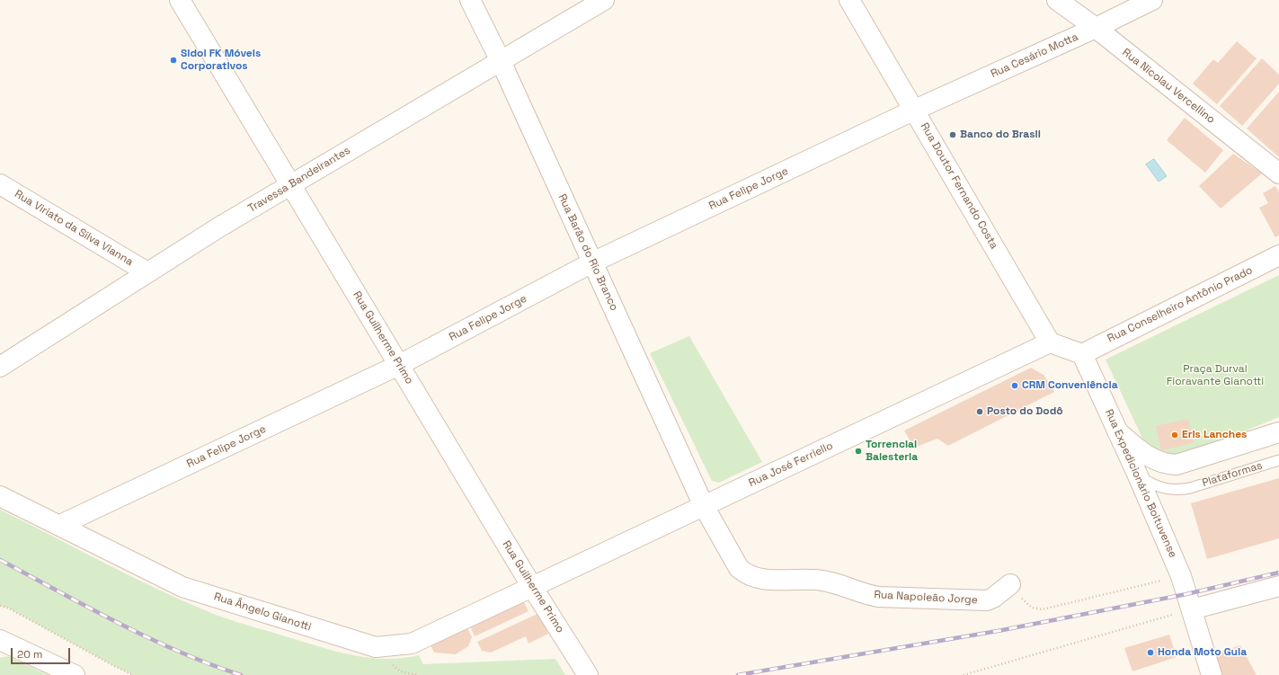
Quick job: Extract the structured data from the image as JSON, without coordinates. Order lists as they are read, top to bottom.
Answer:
{
  "streets": {
    "street": [
      "Rua Cesário Motta",
      "Rua Nicolau Vercellino",
      "Travessa Bandeirantes",
      "Rua Doutor Fernando Costa",
      "Rua Felipe Jorge",
      "Rua Viriato da Silva Vianna",
      "Rua Barão do Rio Branco",
      "Rua Conselheiro Antônio Prado",
      "Rua Guilherme Primo",
      "Rua José Ferriello",
      "Rua Expedicionário Boituvense",
      "Rua Napoleão Jorge",
      "Rua Ângelo Gianotti"
    ],
    "lane": ["Plataformas"]
  },
  "crossings": [
    ["Rua Cesário Motta", "Rua Nicolau Vercellino"],
    ["Rua Cesário Motta", "Rua Doutor Fernando Costa"],
    ["Rua Cesário Motta", "Rua Felipe Jorge"],
    ["Travessa Bandeirantes", "Rua Viriato da Silva Vianna"],
    ["Travessa Bandeirantes", "Rua Barão do Rio Branco"],
    ["Travessa Bandeirantes", "Rua Guilherme Primo"],
    ["Rua Doutor Fernando Costa", "Rua Felipe Jorge"],
    ["Rua Doutor Fernando Costa", "Rua José Ferriello"],
    ["Rua Felipe Jorge", "Rua Barão do Rio Branco"],
    ["Rua Felipe Jorge", "Rua Guilherme Primo"],
    ["Rua Felipe Jorge", "Rua Ângelo Gianotti"],
    ["Rua Barão do Rio Branco", "Rua José Ferriello"],
    ["Rua Barão do Rio Branco", "Rua Napoleão Jorge"],
    ["Rua Conselheiro Antônio Prado", "Rua Expedicionário Boituvense"],
    ["Rua Guilherme Primo", "Rua José Ferriello"],
    ["Rua Guilherme Primo", "Rua Ângelo Gianotti"],
    ["Rua José Ferriello", "Rua Napoleão Jorge"],
    ["Rua José Ferriello", "Rua Ângelo Gianotti"],
    ["Plataformas", "Rua Expedicionário Boituvense"]
  ],
  "parks": ["Praça Durval Fioravante Gianotti"],
  "places": [
    "Sidol FK Móveis Corporativos",
    "Banco do Brasil",
    "CRM Conveniência",
    "Posto do Dodô",
    "Eris Lanches",
    "Torrencial Balesteria",
    "Honda Moto Guia"
  ],
  "scale_bar": "20 m"
}
